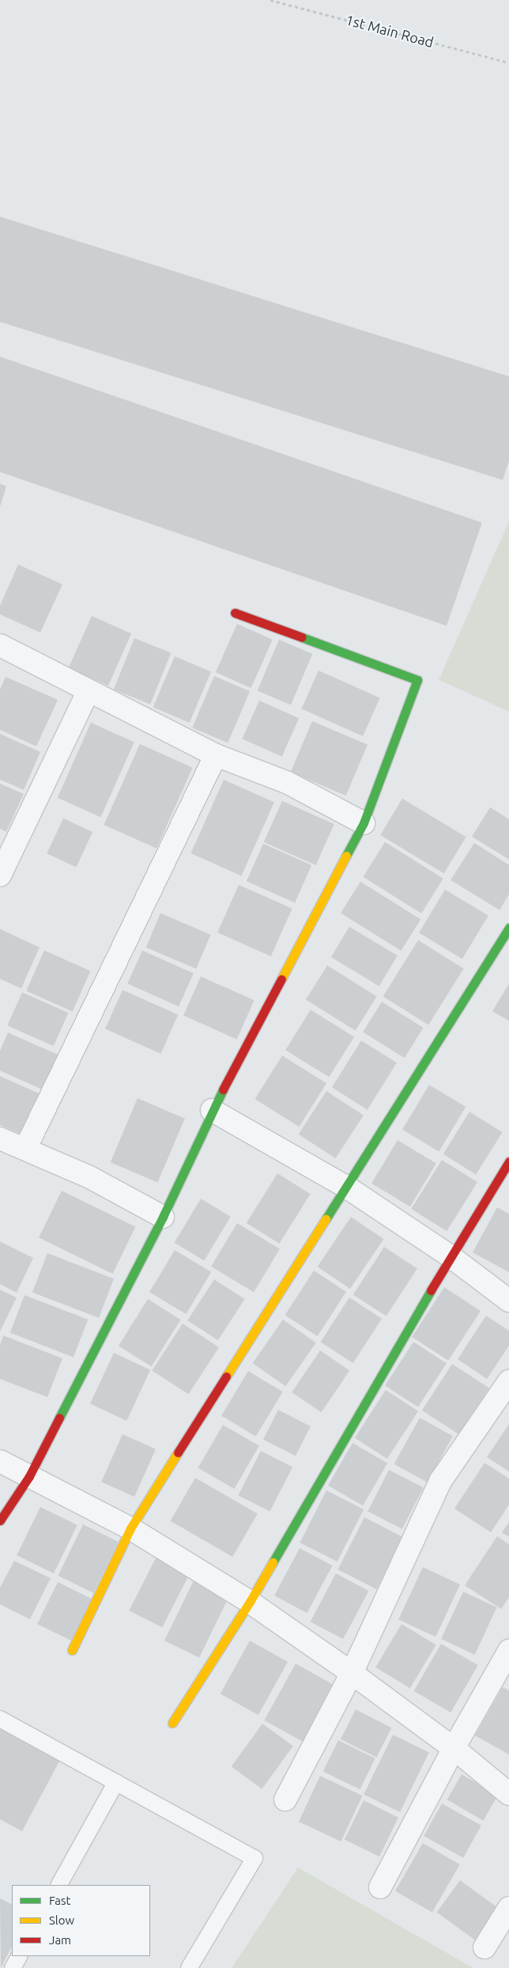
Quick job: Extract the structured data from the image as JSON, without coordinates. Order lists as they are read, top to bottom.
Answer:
{
  "streets": {
    "path": ["1st Main Road"]
  },
  "legend": ["Fast", "Slow", "Jam"]
}
